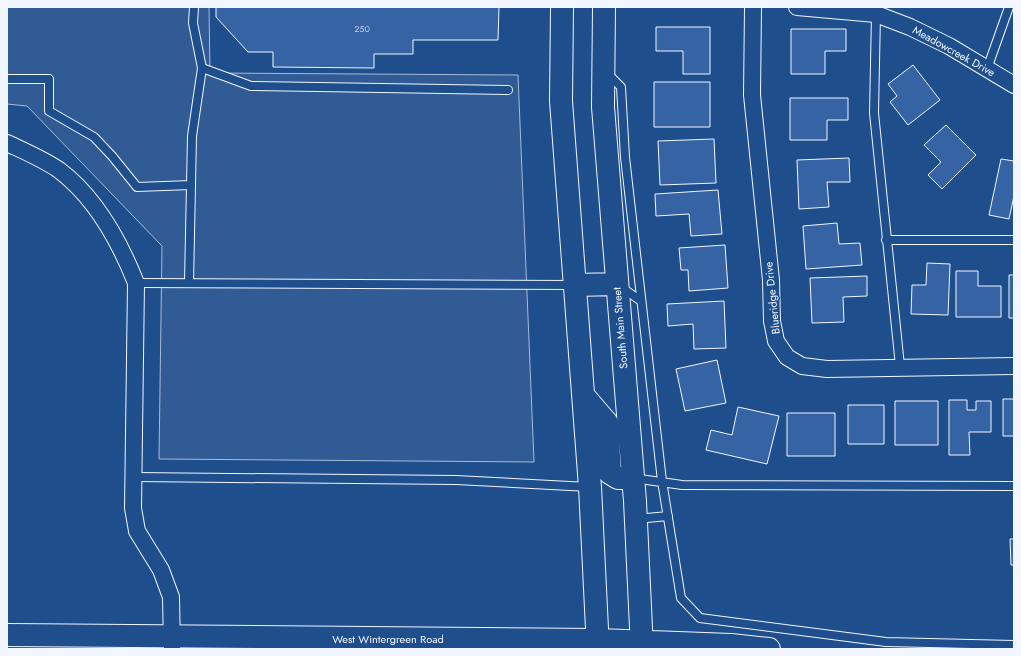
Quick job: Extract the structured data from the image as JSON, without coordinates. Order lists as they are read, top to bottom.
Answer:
{
  "streets": {
    "street": [
      "Meadowcreek Drive",
      "Blueridge Drive",
      "South Main Street",
      "West Wintergreen Road"
    ]
  },
  "crossings": [
    ["South Main Street", "West Wintergreen Road"]
  ],
  "house_numbers": ["250"]
}
